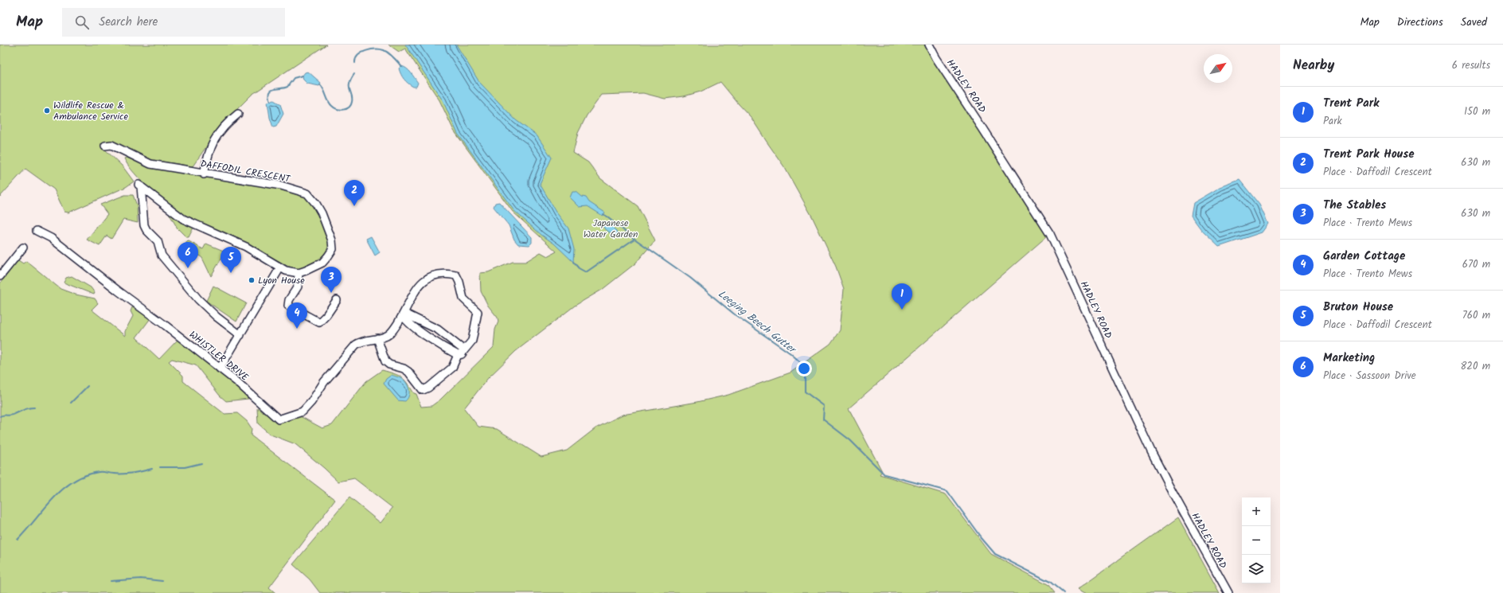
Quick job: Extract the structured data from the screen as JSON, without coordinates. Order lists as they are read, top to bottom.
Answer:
{
  "streets": {
    "street": ["HADLEY ROAD", "DAFFODIL CRESCENT", "WHISTLER DRIVE"]
  },
  "water": ["Leeging Beech Gutter"],
  "parks": ["Japanese Water Garden"],
  "places": ["Wildlife Rescue & Ambulance Service", "Lyon House"],
  "north": "top right",
  "page": {
    "header": "Map",
    "search": "Search here",
    "nav": ["Map", "Directions", "Saved"],
    "heading": ["Nearby", "6 results"],
    "list": [
      {
        "mark": "1",
        "name": "Trent Park",
        "note": "Park",
        "value": "150 m"
      },
      {
        "mark": "2",
        "name": "Trent Park House",
        "note": "Place · Daffodil Crescent",
        "value": "630 m"
      },
      {
        "mark": "3",
        "name": "The Stables",
        "note": "Place · Trento Mews",
        "value": "630 m"
      },
      {
        "mark": "4",
        "name": "Garden Cottage",
        "note": "Place · Trento Mews",
        "value": "670 m"
      },
      {
        "mark": "5",
        "name": "Bruton House",
        "note": "Place · Daffodil Crescent",
        "value": "760 m"
      },
      {
        "mark": "6",
        "name": "Marketing",
        "note": "Place · Sassoon Drive",
        "value": "820 m"
      }
    ],
    "pins": [
      "2",
      "6",
      "5",
      "3",
      "1",
      "4"
    ],
    "map_buttons": ["+", "−"]
  }
}
